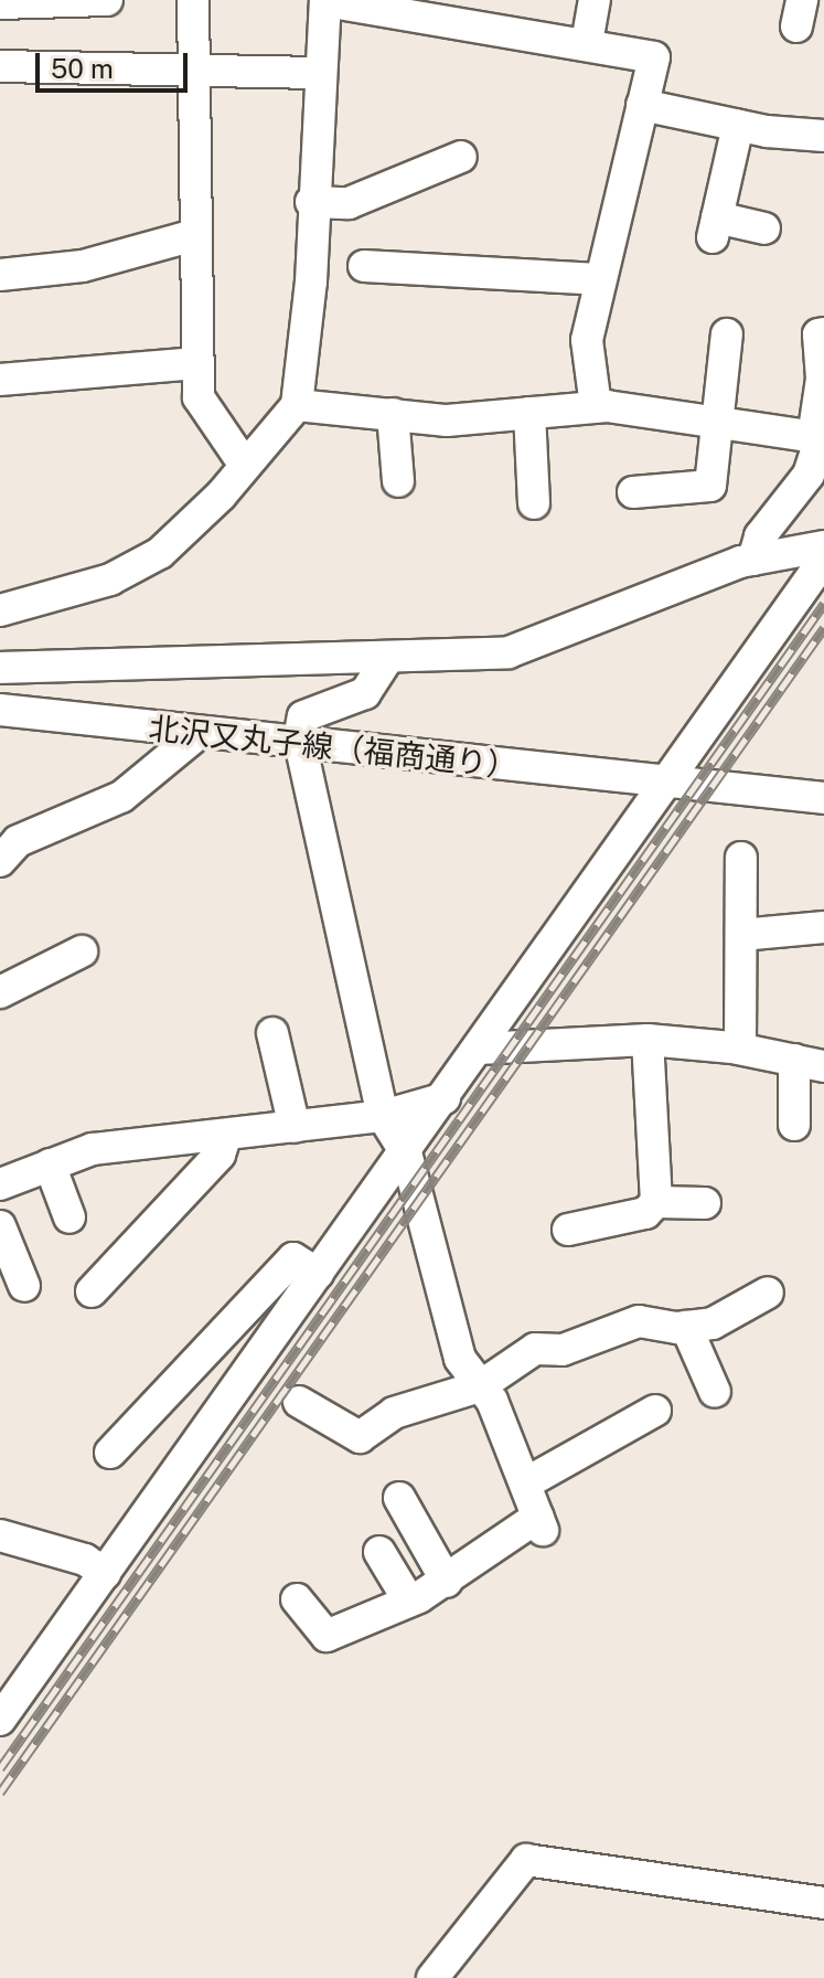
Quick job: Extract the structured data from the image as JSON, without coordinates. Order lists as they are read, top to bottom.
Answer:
{
  "streets": {
    "street": ["北沢又丸子線（福商通り）"]
  },
  "scale_bar": "50 m"
}
